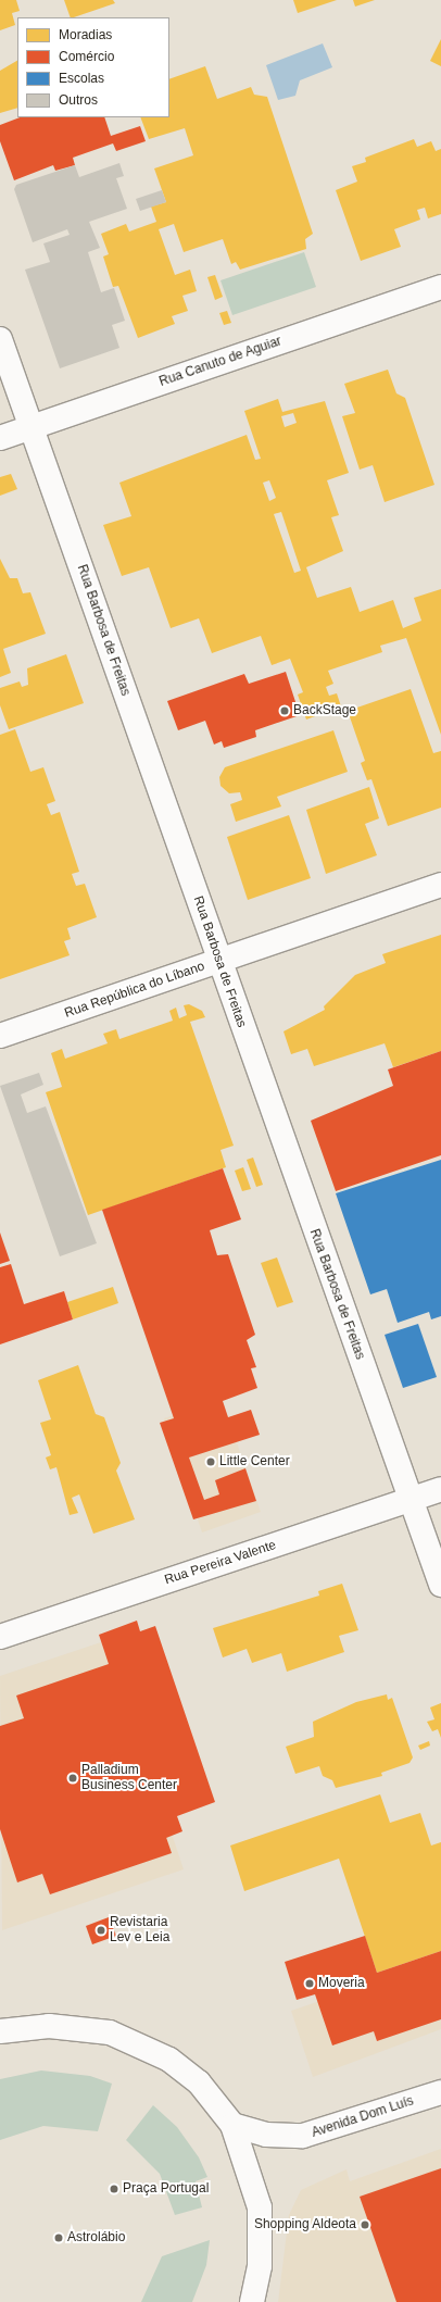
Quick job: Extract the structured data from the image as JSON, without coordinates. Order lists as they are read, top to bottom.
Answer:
{
  "streets": {
    "street": [
      "Rua Canuto de Aguiar",
      "Rua Barbosa de Freitas",
      "Rua República do Líbano",
      "Rua Pereira Valente",
      "Avenida Dom Luís"
    ]
  },
  "crossings": [
    ["Rua Canuto de Aguiar", "Rua Barbosa de Freitas"],
    ["Rua Barbosa de Freitas", "Rua República do Líbano"],
    ["Rua Barbosa de Freitas", "Rua Pereira Valente"]
  ],
  "places": [
    "BackStage",
    "Little Center",
    "Palladium Business Center",
    "Revistaria Lev e Leia",
    "Moveria",
    "Praça Portugal",
    "Shopping Aldeota",
    "Astrolábio"
  ],
  "legend": [
    "Moradias",
    "Comércio",
    "Escolas",
    "Outros"
  ]
}
